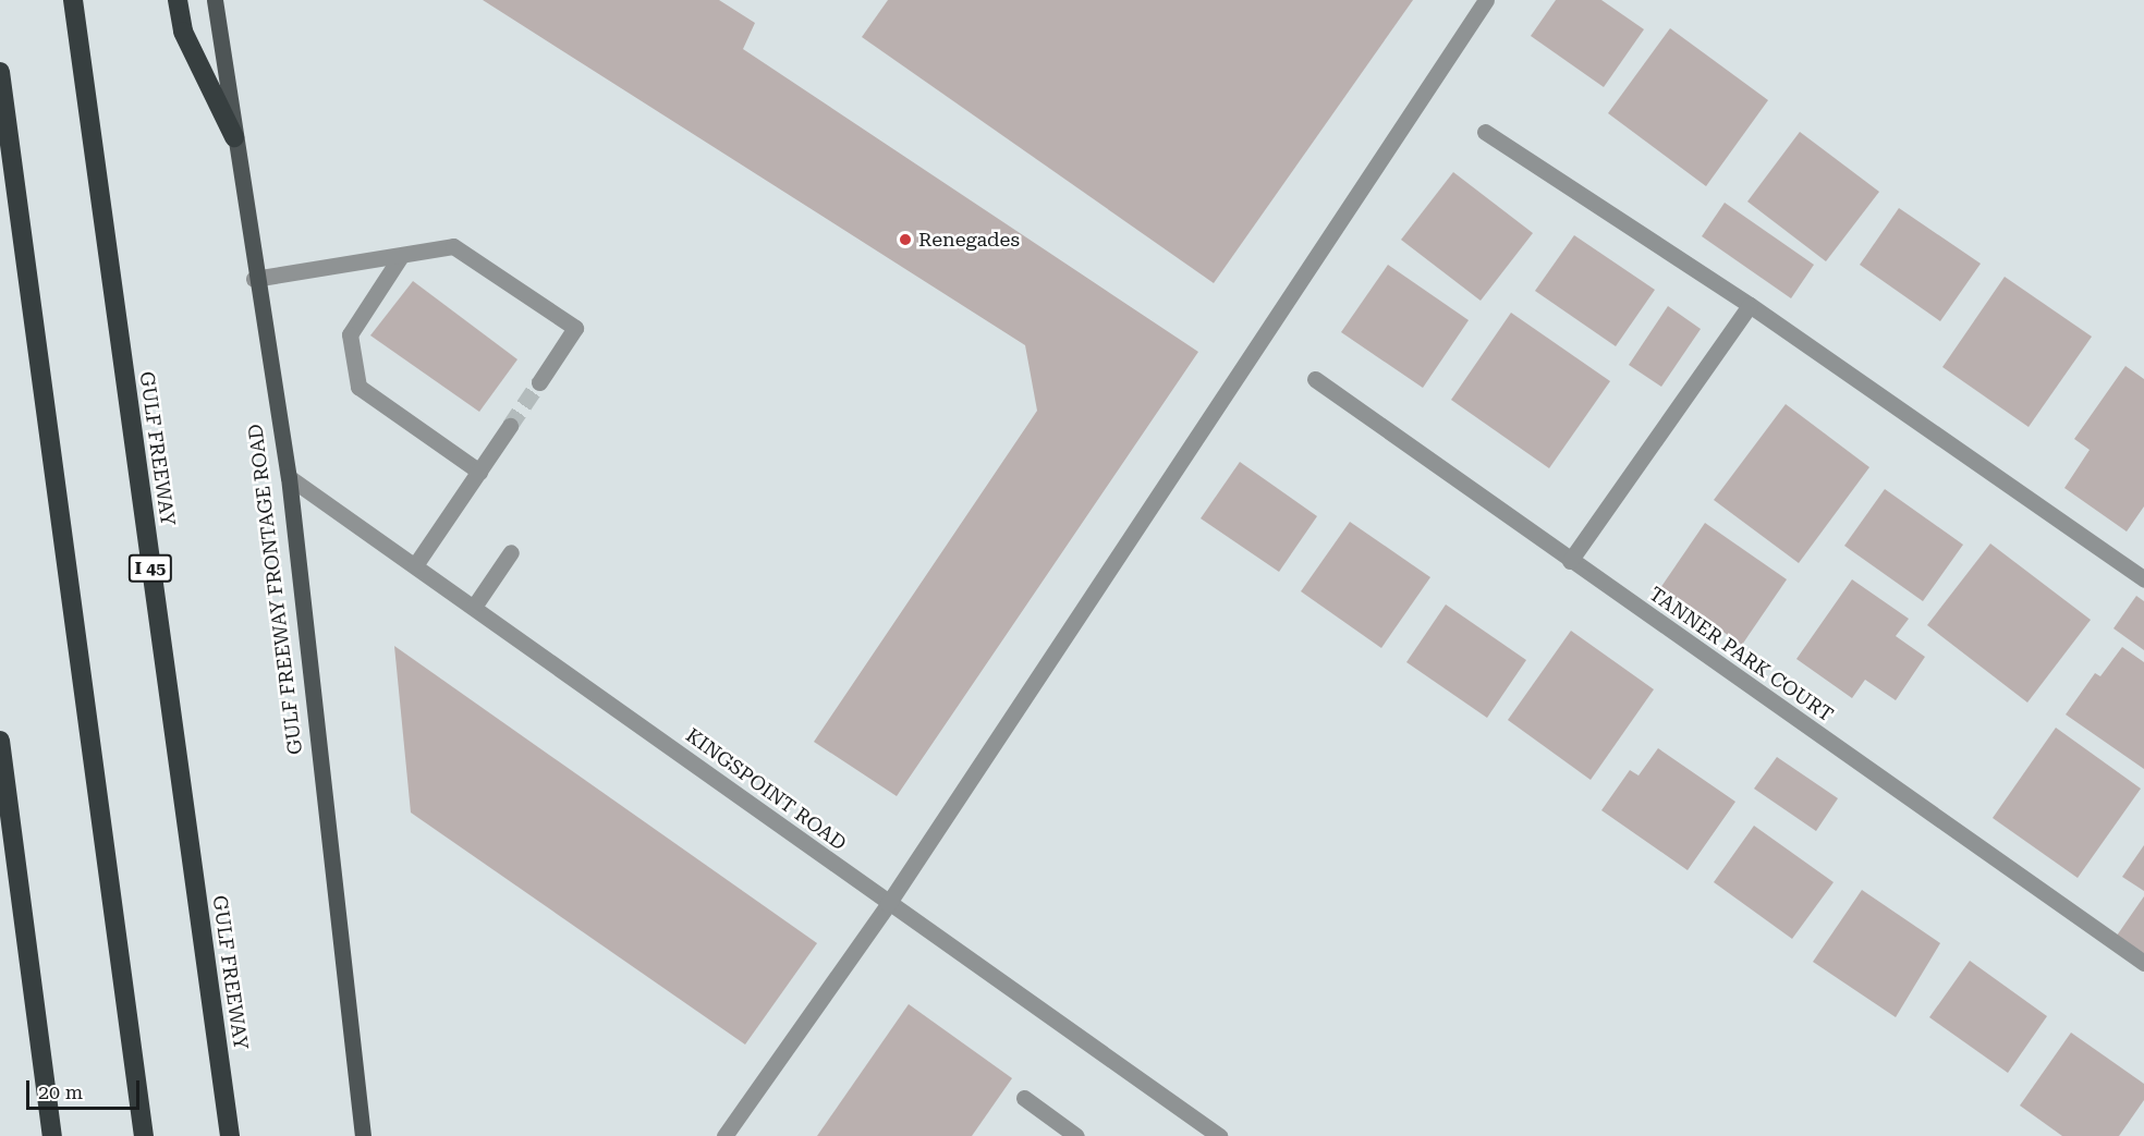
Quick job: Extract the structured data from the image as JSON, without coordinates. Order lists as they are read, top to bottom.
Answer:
{
  "streets": {
    "highway": ["GULF FREEWAY", "I 45"],
    "main road": ["GULF FREEWAY FRONTAGE ROAD"],
    "street": ["TANNER PARK COURT", "KINGSPOINT ROAD"]
  },
  "crossings": [
    ["GULF FREEWAY FRONTAGE ROAD", "KINGSPOINT ROAD"]
  ],
  "places": ["Renegades"],
  "scale_bar": "20 m"
}
